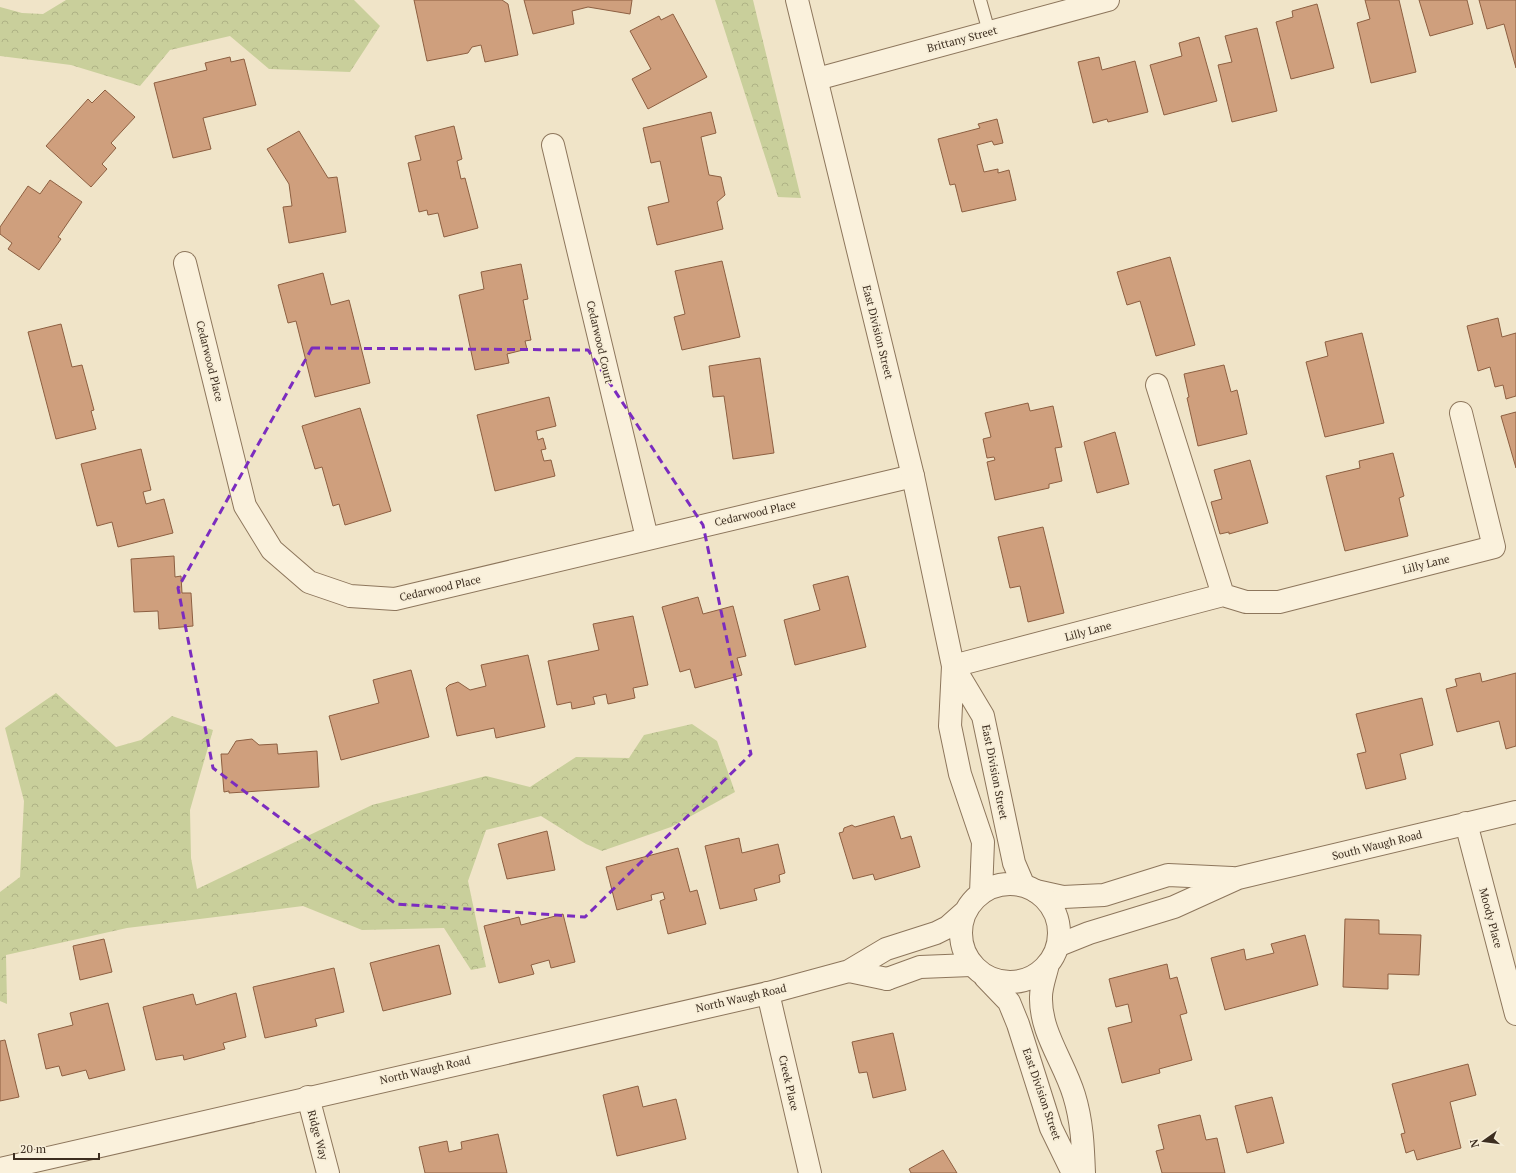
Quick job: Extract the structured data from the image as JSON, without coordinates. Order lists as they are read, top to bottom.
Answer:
{
  "streets": {
    "street": [
      "Brittany Street",
      "East Division Street",
      "Cedarwood Court",
      "Cedarwood Place",
      "Lilly Lane",
      "South Waugh Road",
      "Moody Place",
      "North Waugh Road",
      "Creek Place",
      "Ridge Way"
    ]
  },
  "crossings": [
    ["Brittany Street", "East Division Street"],
    ["East Division Street", "Cedarwood Place"],
    ["East Division Street", "Lilly Lane"],
    ["East Division Street", "South Waugh Road"],
    ["East Division Street", "North Waugh Road"],
    ["Cedarwood Court", "Cedarwood Place"],
    ["South Waugh Road", "Moody Place"],
    ["South Waugh Road", "North Waugh Road"],
    ["North Waugh Road", "Creek Place"],
    ["North Waugh Road", "Ridge Way"]
  ],
  "scale_bar": "20 m",
  "north": "left"
}
